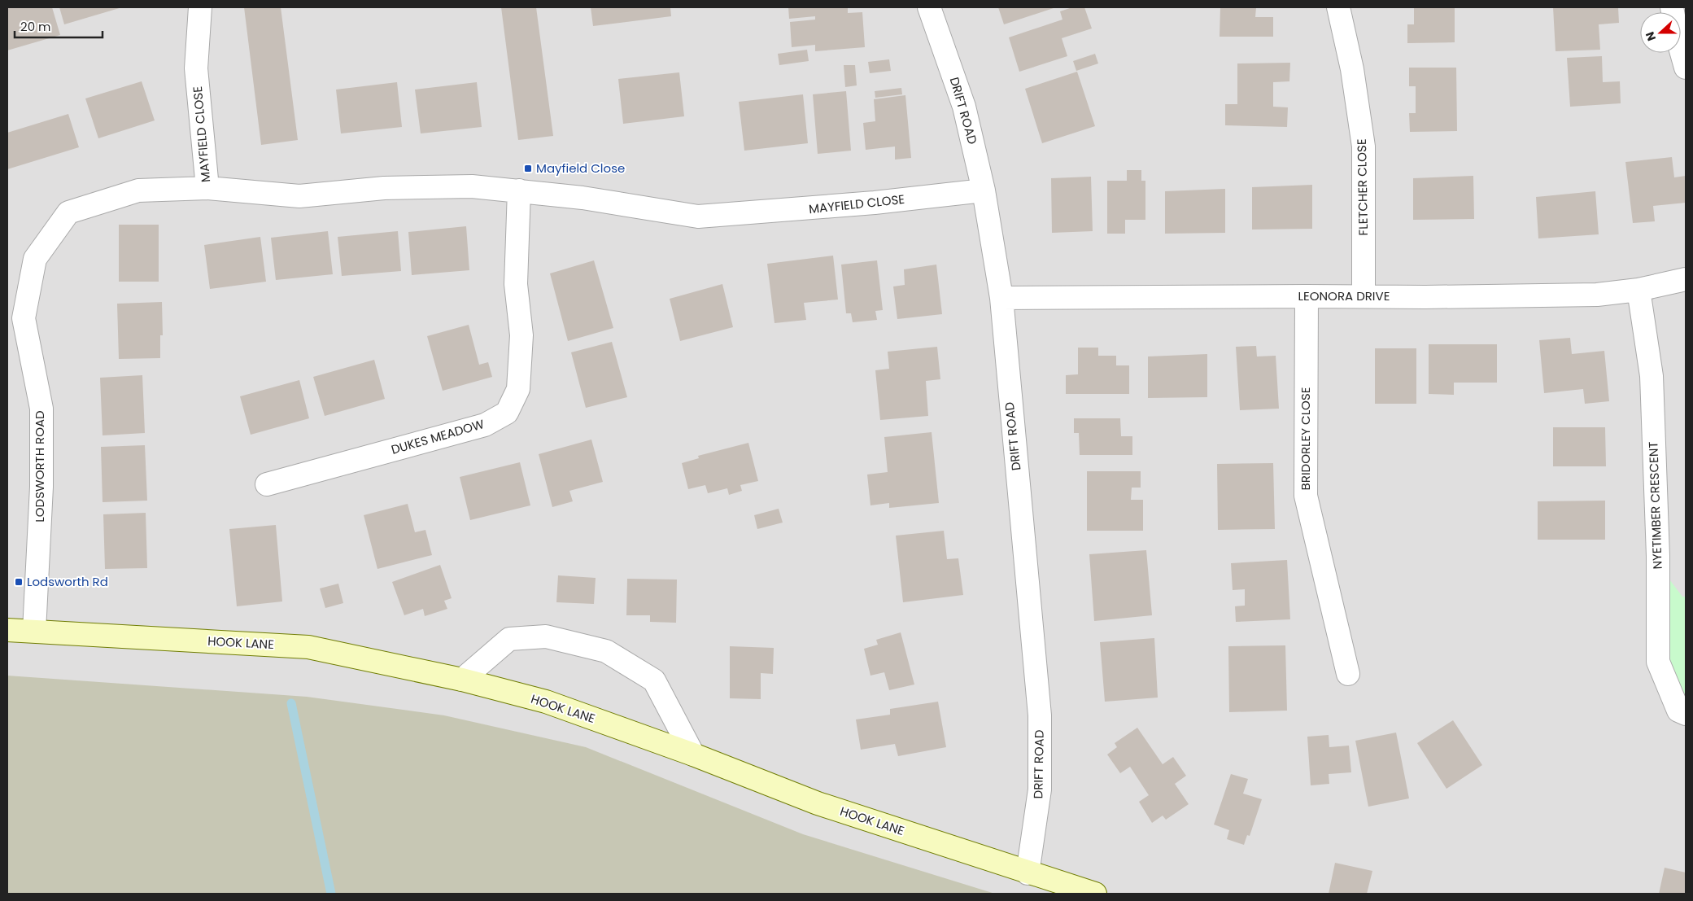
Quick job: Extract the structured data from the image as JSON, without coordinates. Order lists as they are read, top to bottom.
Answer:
{
  "streets": {
    "street": [
      "DRIFT ROAD",
      "MAYFIELD CLOSE",
      "FLETCHER CLOSE",
      "LEONORA DRIVE",
      "DUKES MEADOW",
      "BRIDORLEY CLOSE",
      "LODSWORTH ROAD",
      "NYETIMBER CRESCENT",
      "HOOK LANE"
    ]
  },
  "crossings": [
    ["DRIFT ROAD", "MAYFIELD CLOSE"],
    ["DRIFT ROAD", "LEONORA DRIVE"],
    ["DRIFT ROAD", "HOOK LANE"],
    ["MAYFIELD CLOSE", "DUKES MEADOW"],
    ["MAYFIELD CLOSE", "LODSWORTH ROAD"],
    ["FLETCHER CLOSE", "LEONORA DRIVE"],
    ["LEONORA DRIVE", "BRIDORLEY CLOSE"],
    ["LEONORA DRIVE", "NYETIMBER CRESCENT"],
    ["LODSWORTH ROAD", "HOOK LANE"]
  ],
  "places": {
    "transit": ["Mayfield Close", "Lodsworth Rd"]
  },
  "scale_bar": "20 m",
  "north": "left"
}
